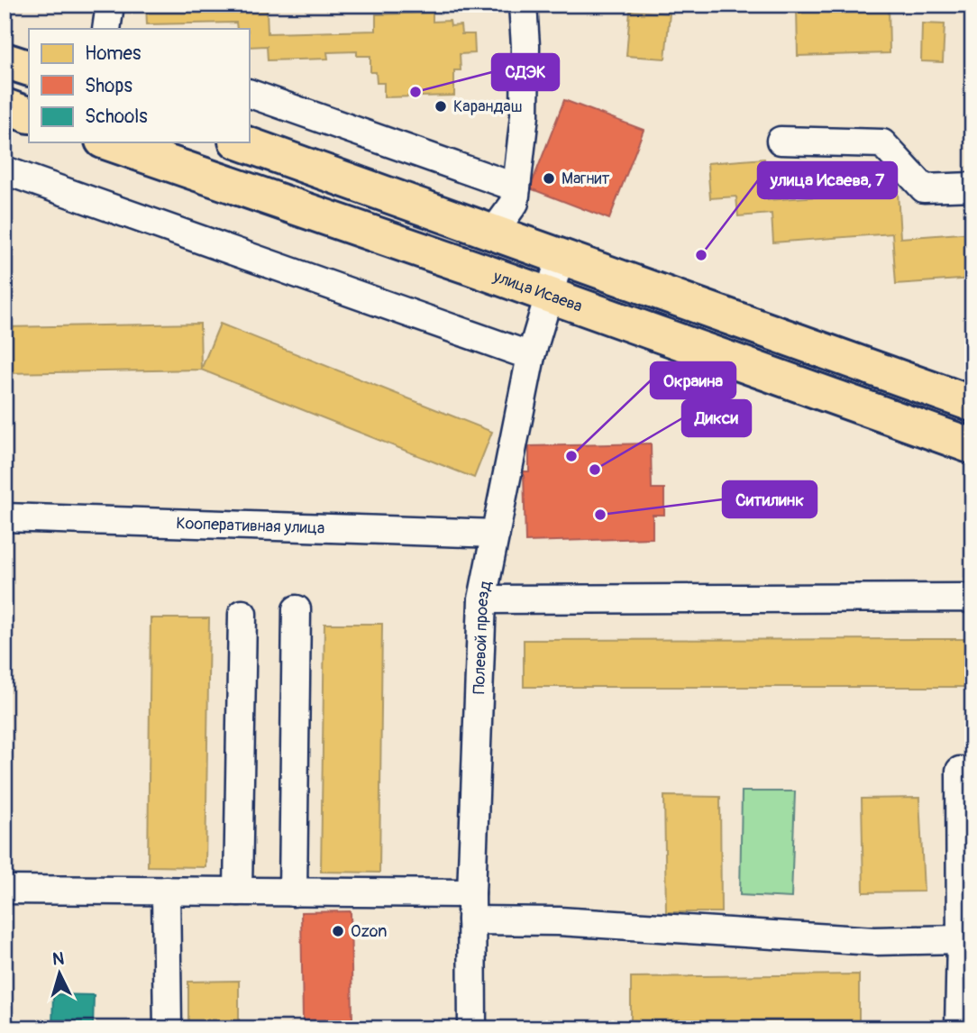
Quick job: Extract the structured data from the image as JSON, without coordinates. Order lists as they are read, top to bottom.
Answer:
{
  "streets": {
    "main road": ["улица Исаева"],
    "street": ["Кооперативная улица", "Полевой проезд"]
  },
  "crossings": [
    ["улица Исаева", "Полевой проезд"],
    ["Кооперативная улица", "Полевой проезд"]
  ],
  "places": [
    "СДЭК",
    "Карандаш",
    "Магнит",
    "улица Исаева, 7",
    "Окраина",
    "Дикси",
    "Ситилинк",
    "Ozon"
  ],
  "legend": ["Homes", "Shops", "Schools"],
  "north": "top"
}
